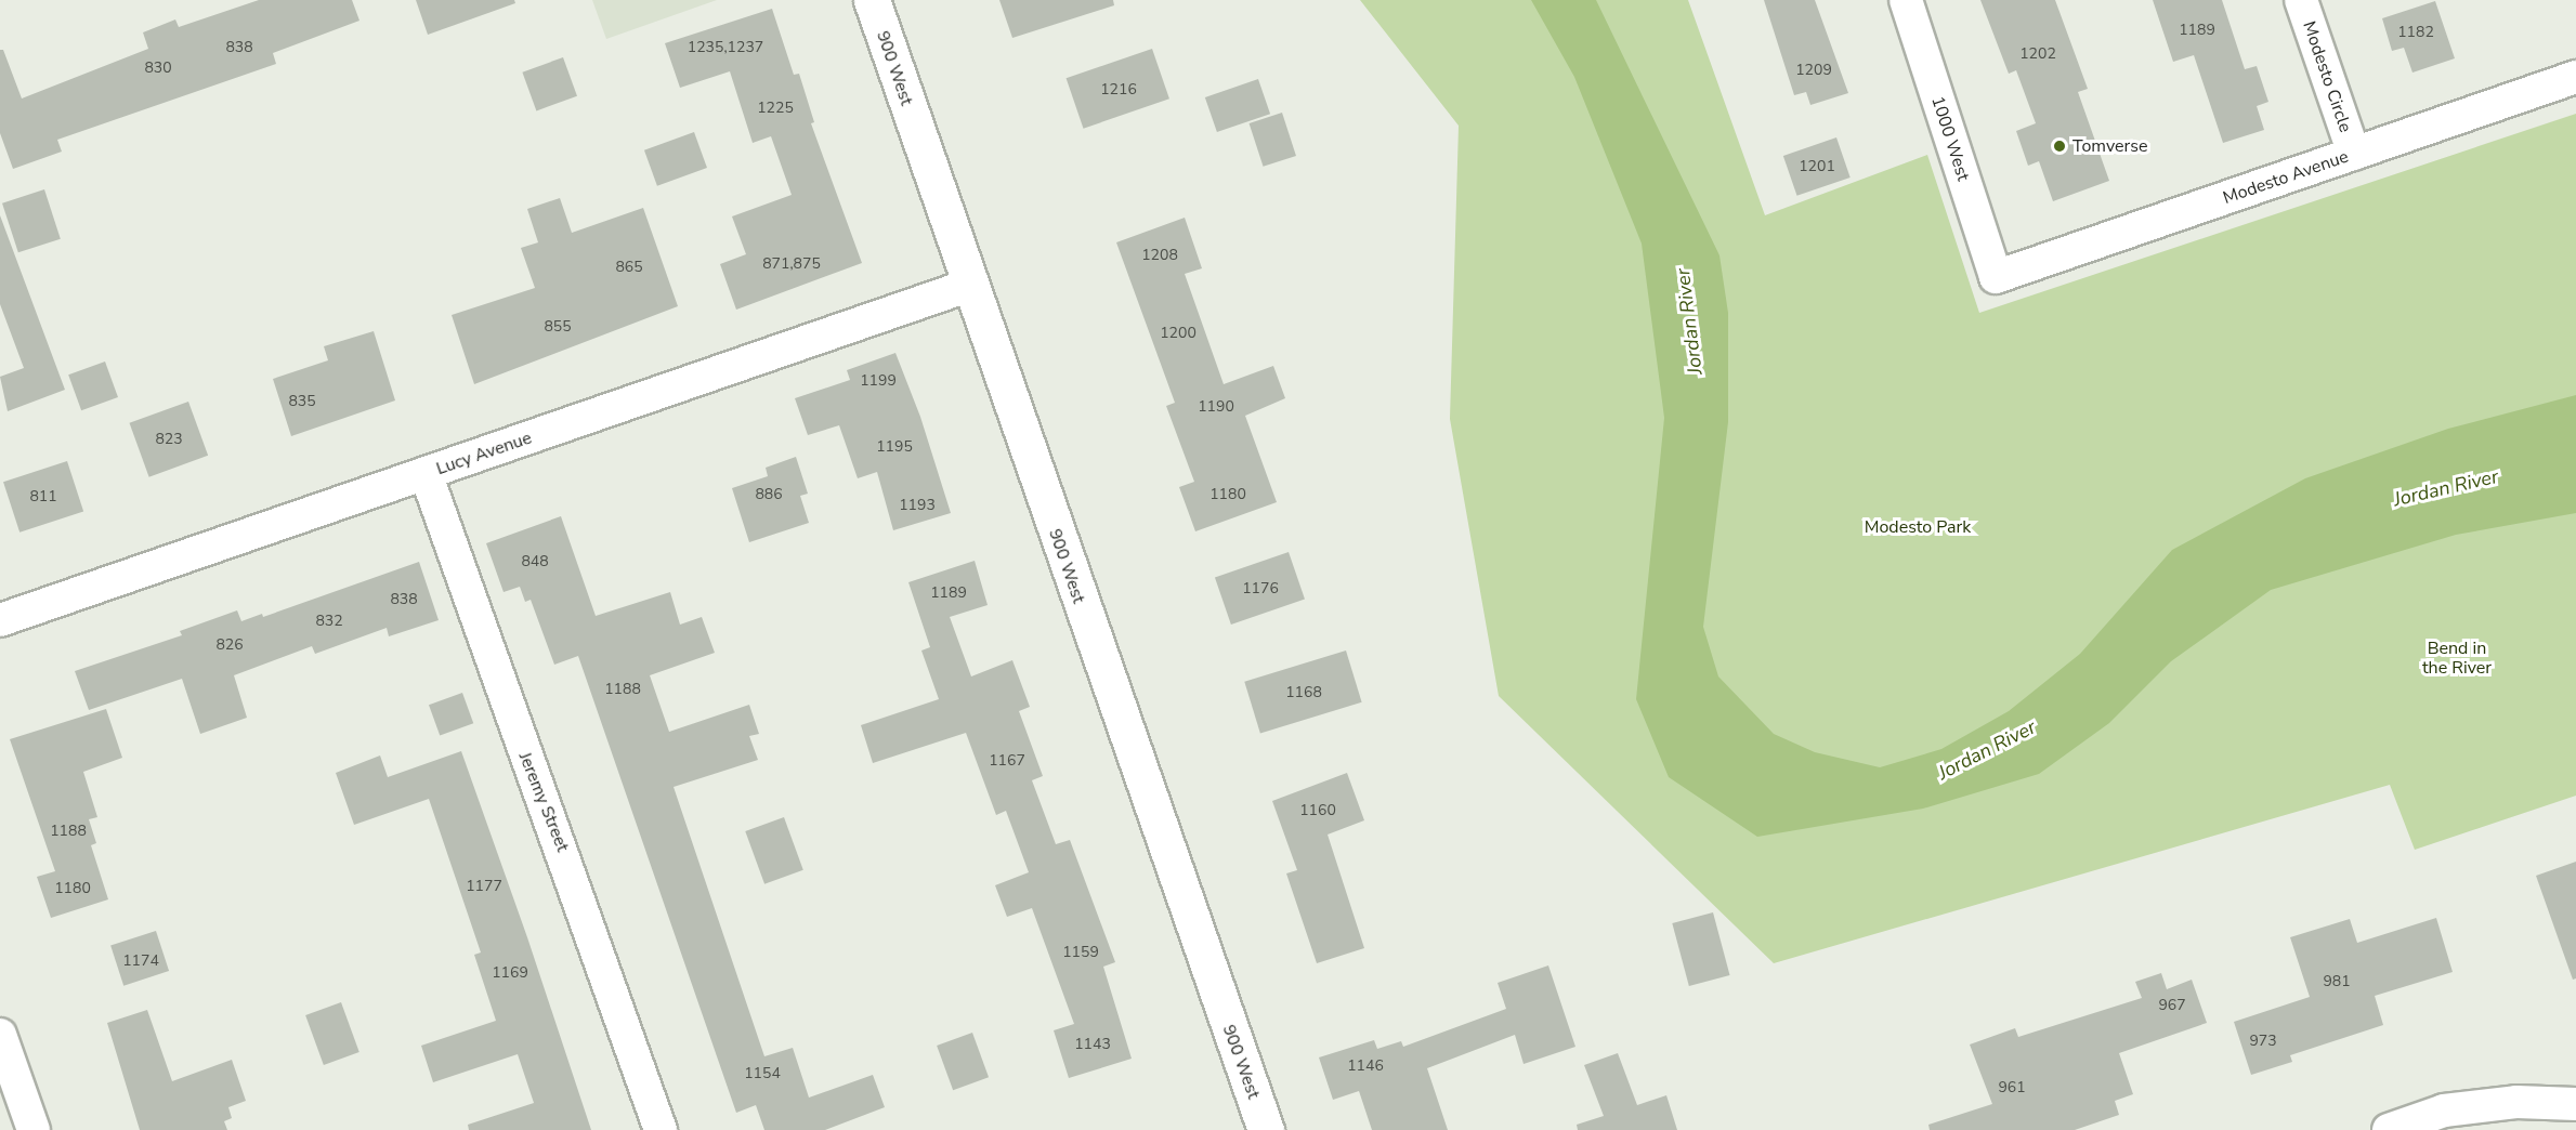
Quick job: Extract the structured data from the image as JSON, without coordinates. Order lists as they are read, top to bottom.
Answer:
{
  "streets": {
    "main road": ["900 West"],
    "street": [
      "Modesto Circle",
      "1000 West",
      "Modesto Avenue",
      "Lucy Avenue",
      "Jeremy Street"
    ]
  },
  "crossings": [
    ["900 West", "Lucy Avenue"],
    ["Modesto Circle", "Modesto Avenue"],
    ["1000 West", "Modesto Avenue"],
    ["Lucy Avenue", "Jeremy Street"]
  ],
  "water": ["Jordan River"],
  "parks": ["Modesto Park", "Bend in the River"],
  "places": ["Tomverse"],
  "house_numbers": [
    "1189",
    "1182",
    "838",
    "1235,1237",
    "1202",
    "830",
    "1209",
    "1216",
    "1225",
    "1201",
    "1208",
    "871,875",
    "865",
    "855",
    "1200",
    "1199",
    "835",
    "1190",
    "823",
    "1195",
    "886",
    "1180",
    "811",
    "1193",
    "848",
    "1176",
    "1189",
    "838",
    "832",
    "826",
    "1188",
    "1168",
    "1167",
    "1160",
    "1188",
    "1177",
    "1180",
    "1159",
    "1174",
    "1169",
    "981",
    "967",
    "973",
    "1143",
    "1146",
    "1154",
    "961"
  ]
}
